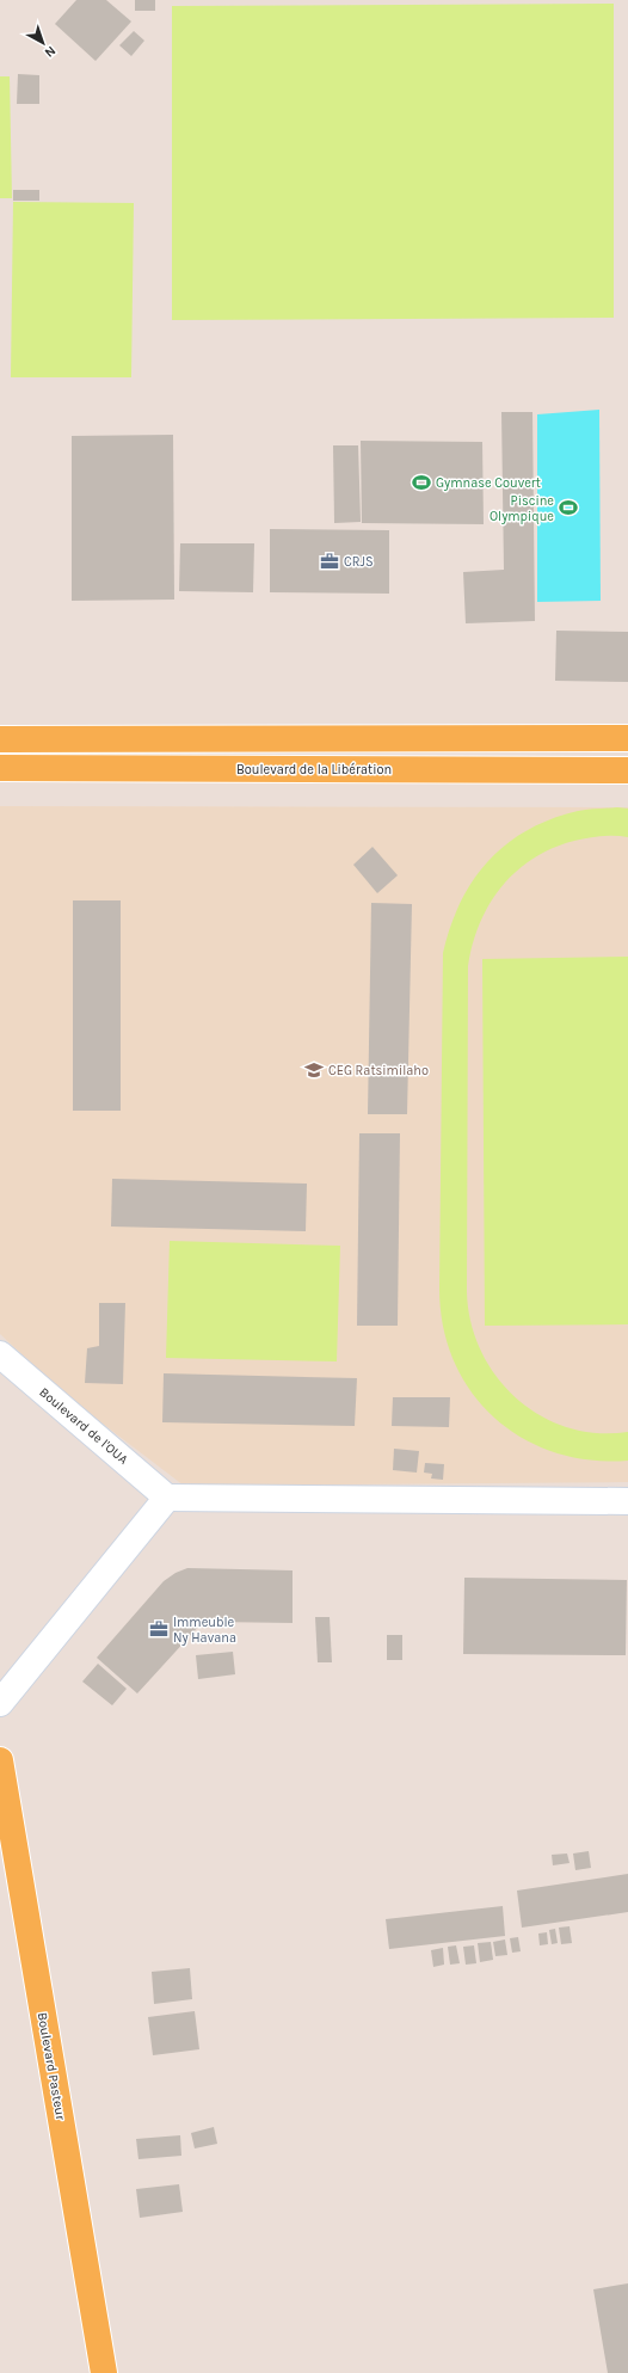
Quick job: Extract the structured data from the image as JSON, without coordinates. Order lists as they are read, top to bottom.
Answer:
{
  "streets": {
    "main road": ["Boulevard de la Libération", "Boulevard Pasteur"],
    "street": ["Boulevard de l'OUA"]
  },
  "places": {
    "sports": ["Gymnase Couvert", "Piscine Olympique"],
    "office": ["CRJS", "Immeuble Ny Havana"],
    "school or university": ["CEG Ratsimilaho"]
  },
  "north": "bottom right"
}
